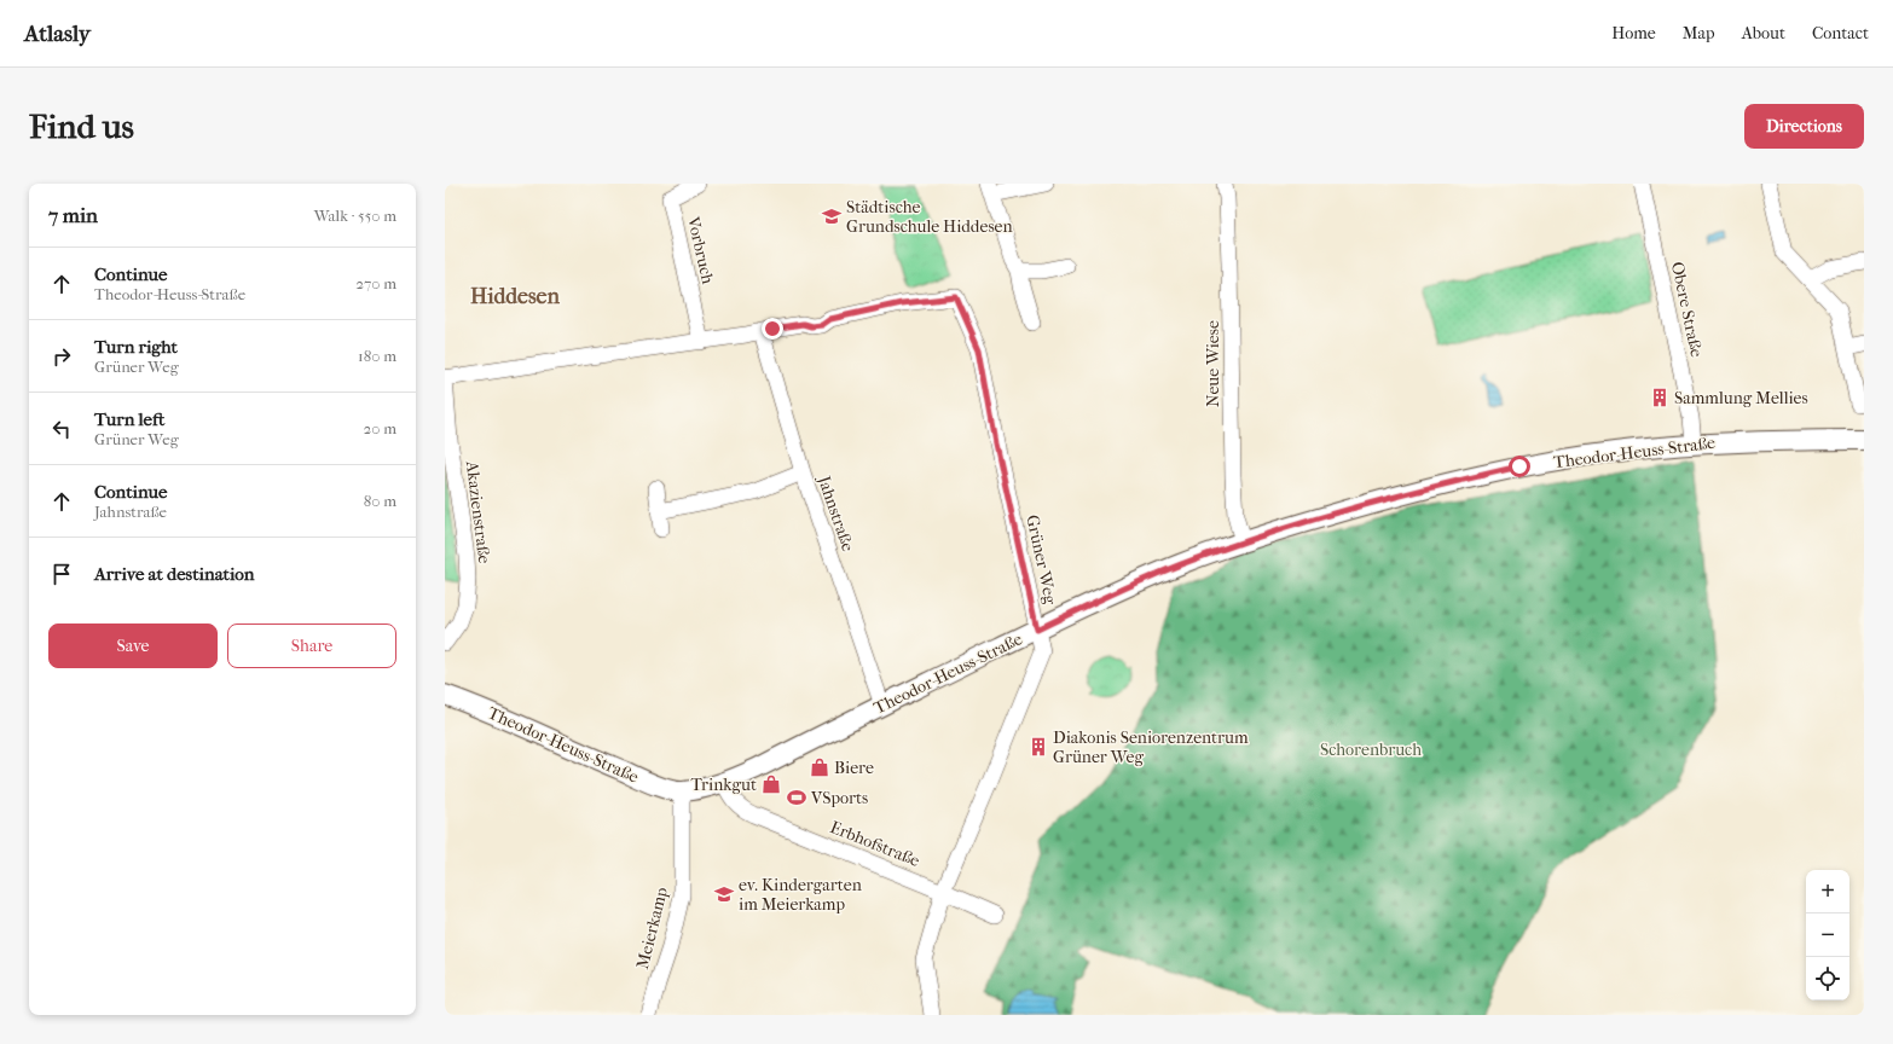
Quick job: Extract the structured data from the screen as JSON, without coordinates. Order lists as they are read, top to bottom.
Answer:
{
  "streets": {
    "main road": ["Theodor-Heuss-Straße"],
    "street": [
      "Vorbruch",
      "Obere Straße",
      "Neue Wiese",
      "Akazienstraße",
      "Jahnstraße",
      "Grüner Weg",
      "Erbhofstraße",
      "Meierkamp"
    ]
  },
  "crossings": [
    ["Obere Straße", "Theodor-Heuss-Straße"],
    ["Neue Wiese", "Theodor-Heuss-Straße"],
    ["Theodor-Heuss-Straße", "Jahnstraße"],
    ["Theodor-Heuss-Straße", "Grüner Weg"],
    ["Theodor-Heuss-Straße", "Erbhofstraße"],
    ["Theodor-Heuss-Straße", "Meierkamp"],
    ["Jahnstraße", "Grüner Weg"],
    ["Grüner Weg", "Erbhofstraße"]
  ],
  "districts": ["Hiddesen"],
  "parks": ["Schorenbruch"],
  "places": {
    "school or university": ["Städtische Grundschule Hiddesen", "ev. Kindergarten im Meierkamp"],
    "building": ["Sammlung Mellies", "Diakonis Seniorenzentrum Grüner Weg"],
    "shop": ["Biere", "Trinkgut"],
    "sports": ["VSports"]
  },
  "page": {
    "header": "Atlasly",
    "nav": [
      "Home",
      "Map",
      "About",
      "Contact"
    ],
    "buttons": [
      "Directions",
      ["Save", "Share"]
    ],
    "title": "Find us",
    "heading": ["7 min", "Walk · 550 m"],
    "list": [
      ["Continue", "Theodor-Heuss-Straße", "270 m"],
      ["Turn right", "Grüner Weg", "180 m"],
      ["Turn left", "Grüner Weg", "20 m"],
      ["Continue", "Jahnstraße", "80 m"],
      "Arrive at destination"
    ],
    "map_buttons": ["+", "−"]
  }
}
